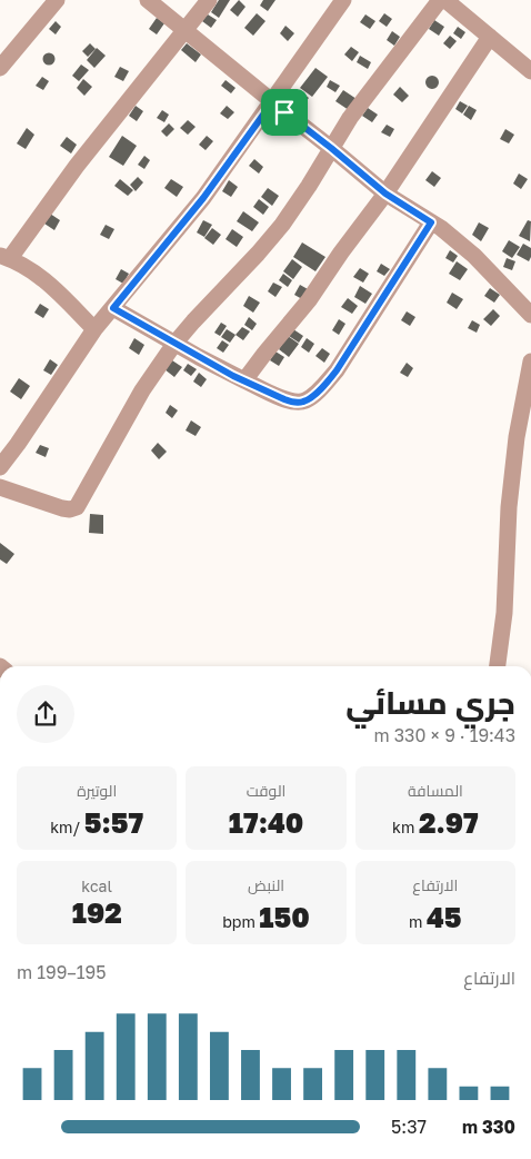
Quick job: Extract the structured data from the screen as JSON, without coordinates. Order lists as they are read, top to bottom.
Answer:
{
  "page": {
    "heading": ["جري مسائي", "19:43 · 9 × 330 m"],
    "stats": [
      ["المسافة", "2.97 km"],
      ["الوقت", "17:40"],
      ["الوتيرة", "5:57 /km"],
      ["الارتفاع", "45 m"],
      ["النبض", "150 bpm"],
      ["kcal", "192"]
    ],
    "chart": ["الارتفاع", "195–199 m"],
    "list": [
      {
        "name": "330 m",
        "note": "5:37"
      }
    ]
  }
}
